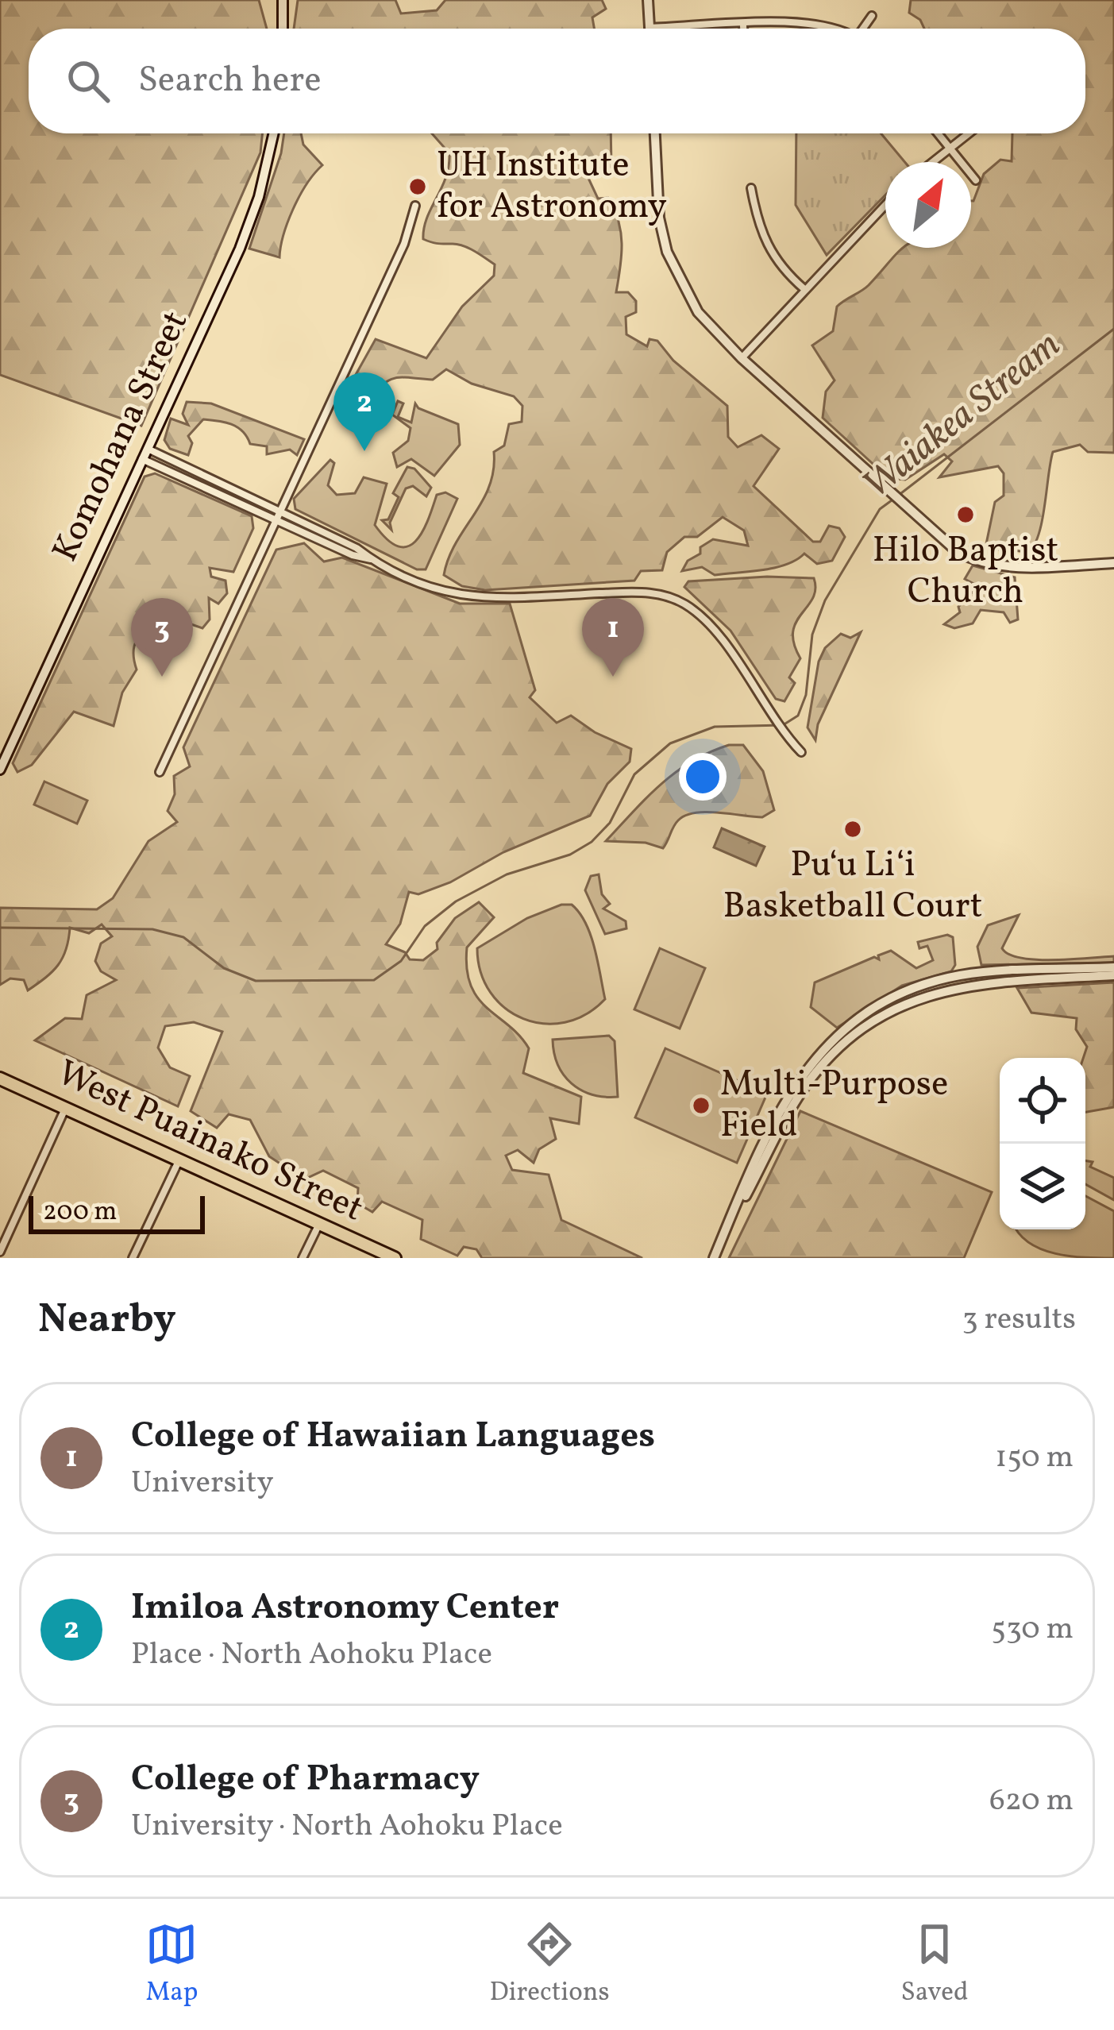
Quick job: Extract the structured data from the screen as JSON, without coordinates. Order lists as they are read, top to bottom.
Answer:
{
  "streets": {
    "highway": ["West Puainako Street"],
    "street": ["Komohana Street"]
  },
  "water": ["Waiakea Stream"],
  "places": [
    "UH Institute for Astronomy",
    "Hilo Baptist Church",
    "Puʻu Liʻi Basketball Court",
    "Multi-Purpose Field"
  ],
  "scale_bar": "200 m",
  "north": "top right",
  "page": {
    "search": "Search here",
    "pins": ["2", "1", "3"],
    "scale": "200 m",
    "heading": ["Nearby", "3 results"],
    "list": [
      {
        "mark": "1",
        "name": "College of Hawaiian Languages",
        "note": "University",
        "value": "150 m"
      },
      {
        "mark": "2",
        "name": "Imiloa Astronomy Center",
        "note": "Place · North Aohoku Place",
        "value": "530 m"
      },
      {
        "mark": "3",
        "name": "College of Pharmacy",
        "note": "University · North Aohoku Place",
        "value": "620 m"
      }
    ],
    "nav": ["Map", "Directions", "Saved"]
  }
}
